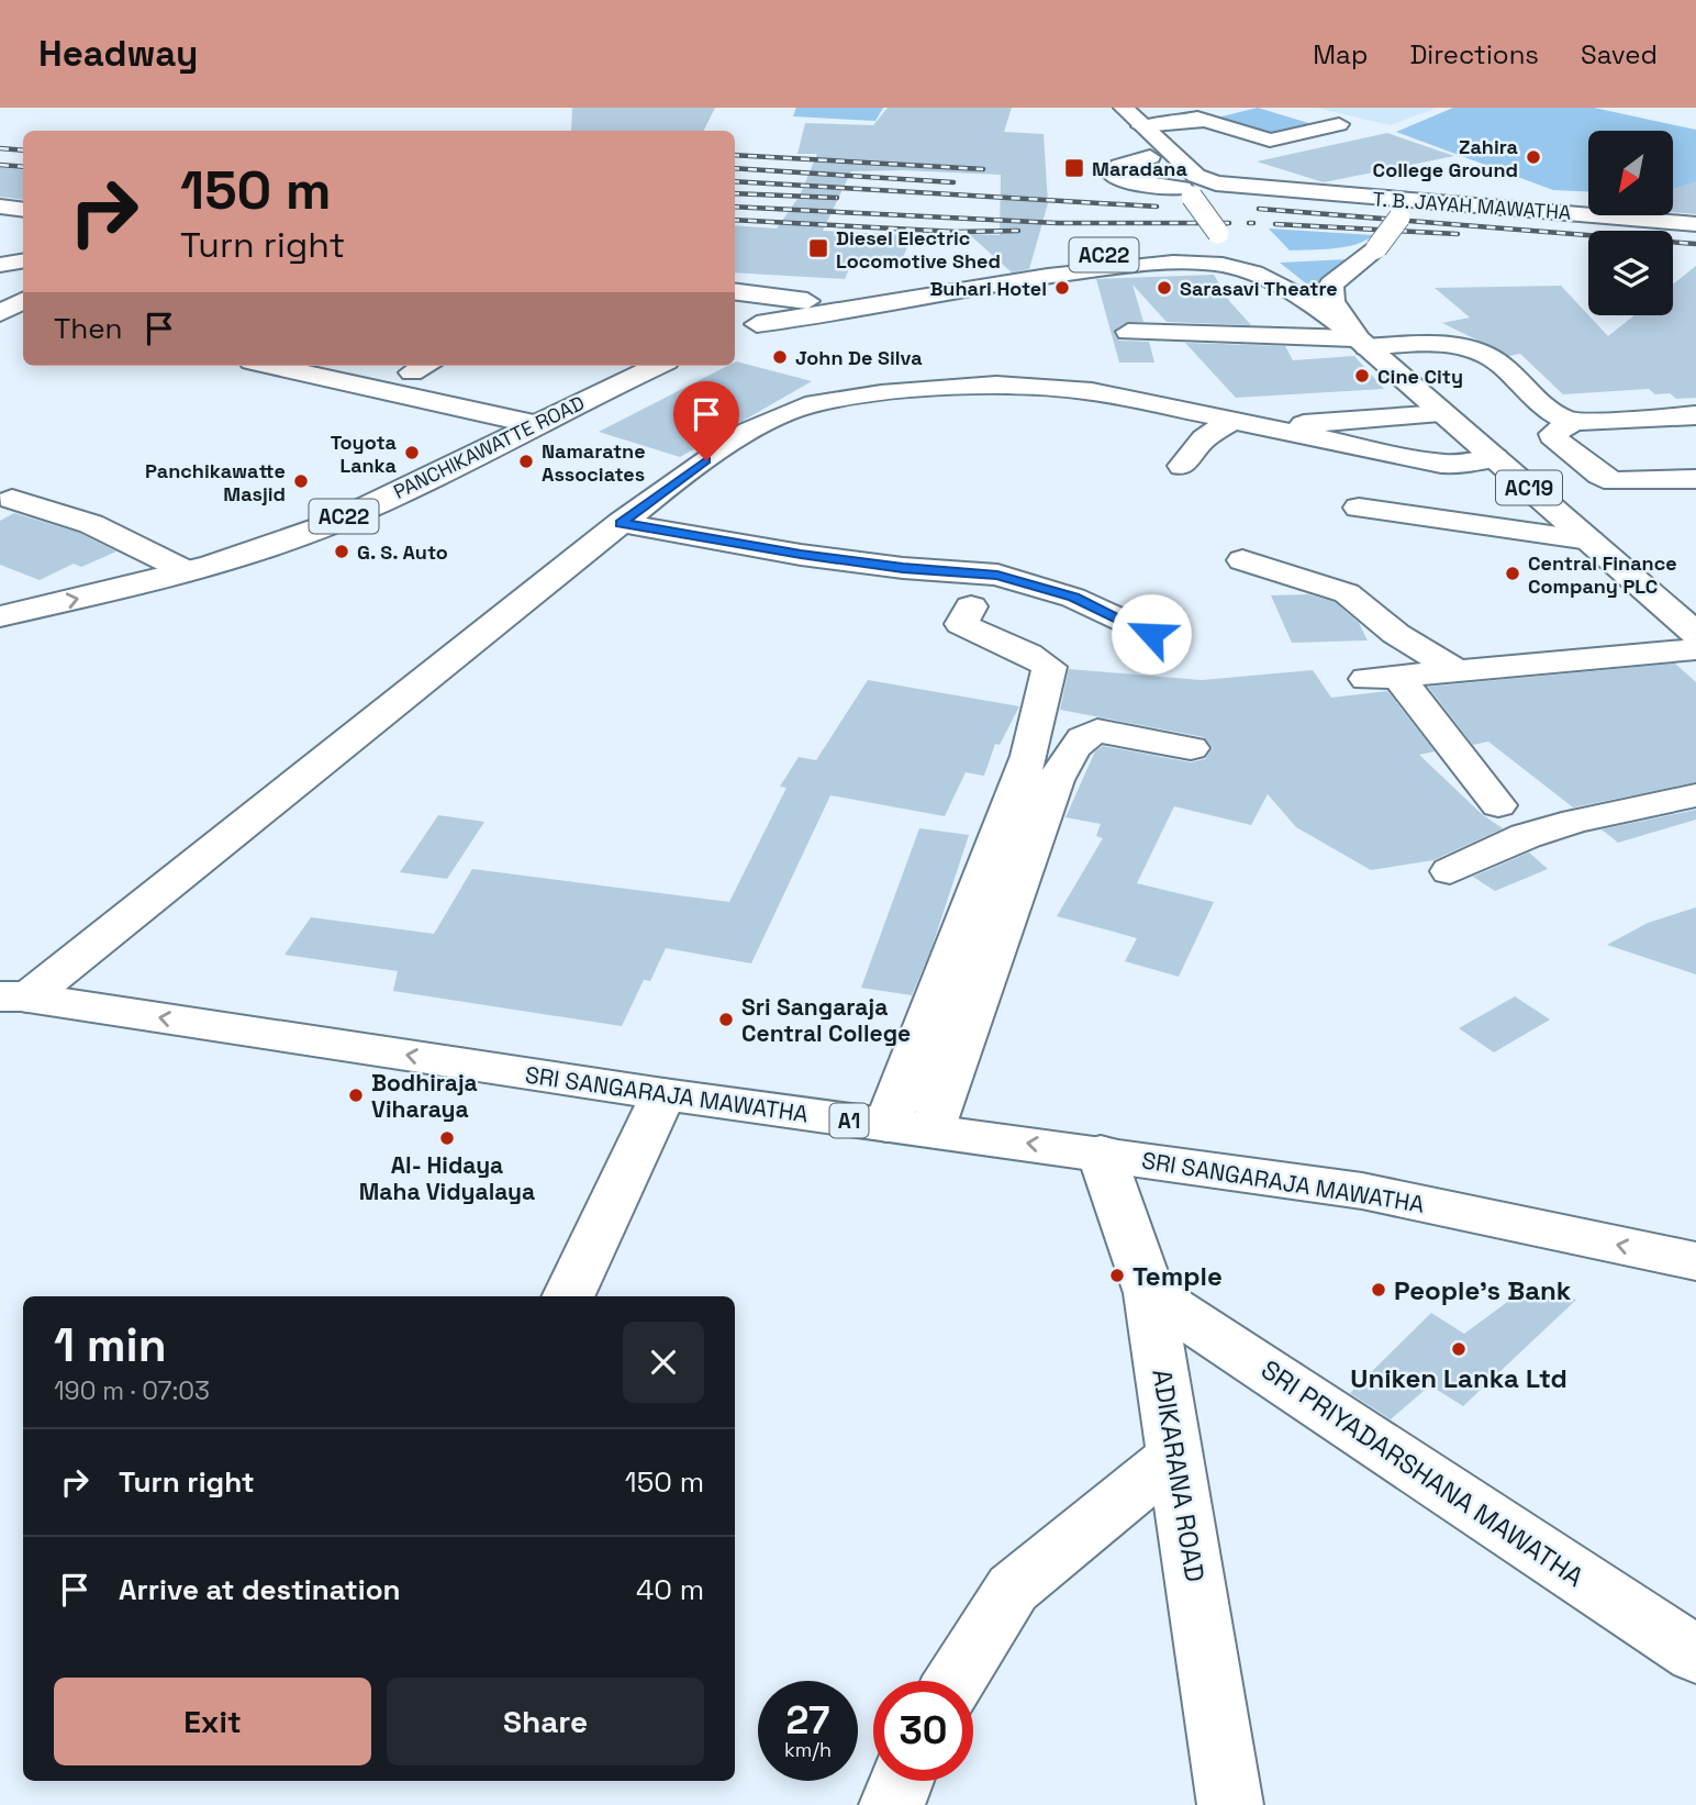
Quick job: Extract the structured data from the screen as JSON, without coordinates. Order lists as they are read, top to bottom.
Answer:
{
  "streets": {
    "main road": [
      "T. B. JAYAH MAWATHA",
      "AC22",
      "PANCHIKAWATTE ROAD",
      "AC19",
      "SRI SANGARAJA MAWATHA",
      "A1",
      "SRI PRIYADARSHANA MAWATHA",
      "ADIKARANA ROAD"
    ]
  },
  "crossings": [
    ["AC22", "AC19"],
    ["SRI SANGARAJA MAWATHA", "ADIKARANA ROAD"],
    ["SRI PRIYADARSHANA MAWATHA", "ADIKARANA ROAD"]
  ],
  "one_way": ["SRI SANGARAJA MAWATHA"],
  "places": {
    "other": [
      "Zahira College Ground",
      "Buhari Hotel",
      "Sarasavi Theatre",
      "John De Silva",
      "Cine City",
      "Toyota Lanka",
      "Namaratne Associates",
      "Panchikawatte Masjid",
      "G. S. Auto",
      "Central Finance Company PLC",
      "Sri Sangaraja Central College",
      "Bodhiraja Viharaya",
      "Al- Hidaya Maha Vidyalaya",
      "Temple",
      "People's Bank",
      "Uniken Lanka Ltd"
    ],
    "transit": ["Maradana", "Diesel Electric Locomotive Shed"]
  },
  "north": "bottom left",
  "page": {
    "header": "Headway",
    "nav": ["Map", "Directions", "Saved"],
    "turn": ["150 m", "Turn right"],
    "then": "Then",
    "heading": ["1 min", "190 m · 07:03"],
    "list": [
      {
        "name": "Turn right",
        "value": "150 m"
      },
      {
        "name": "Arrive at destination",
        "value": "40 m"
      }
    ],
    "buttons": ["Exit", "Share"],
    "speed": "27 km/h",
    "limit": "30"
  }
}
